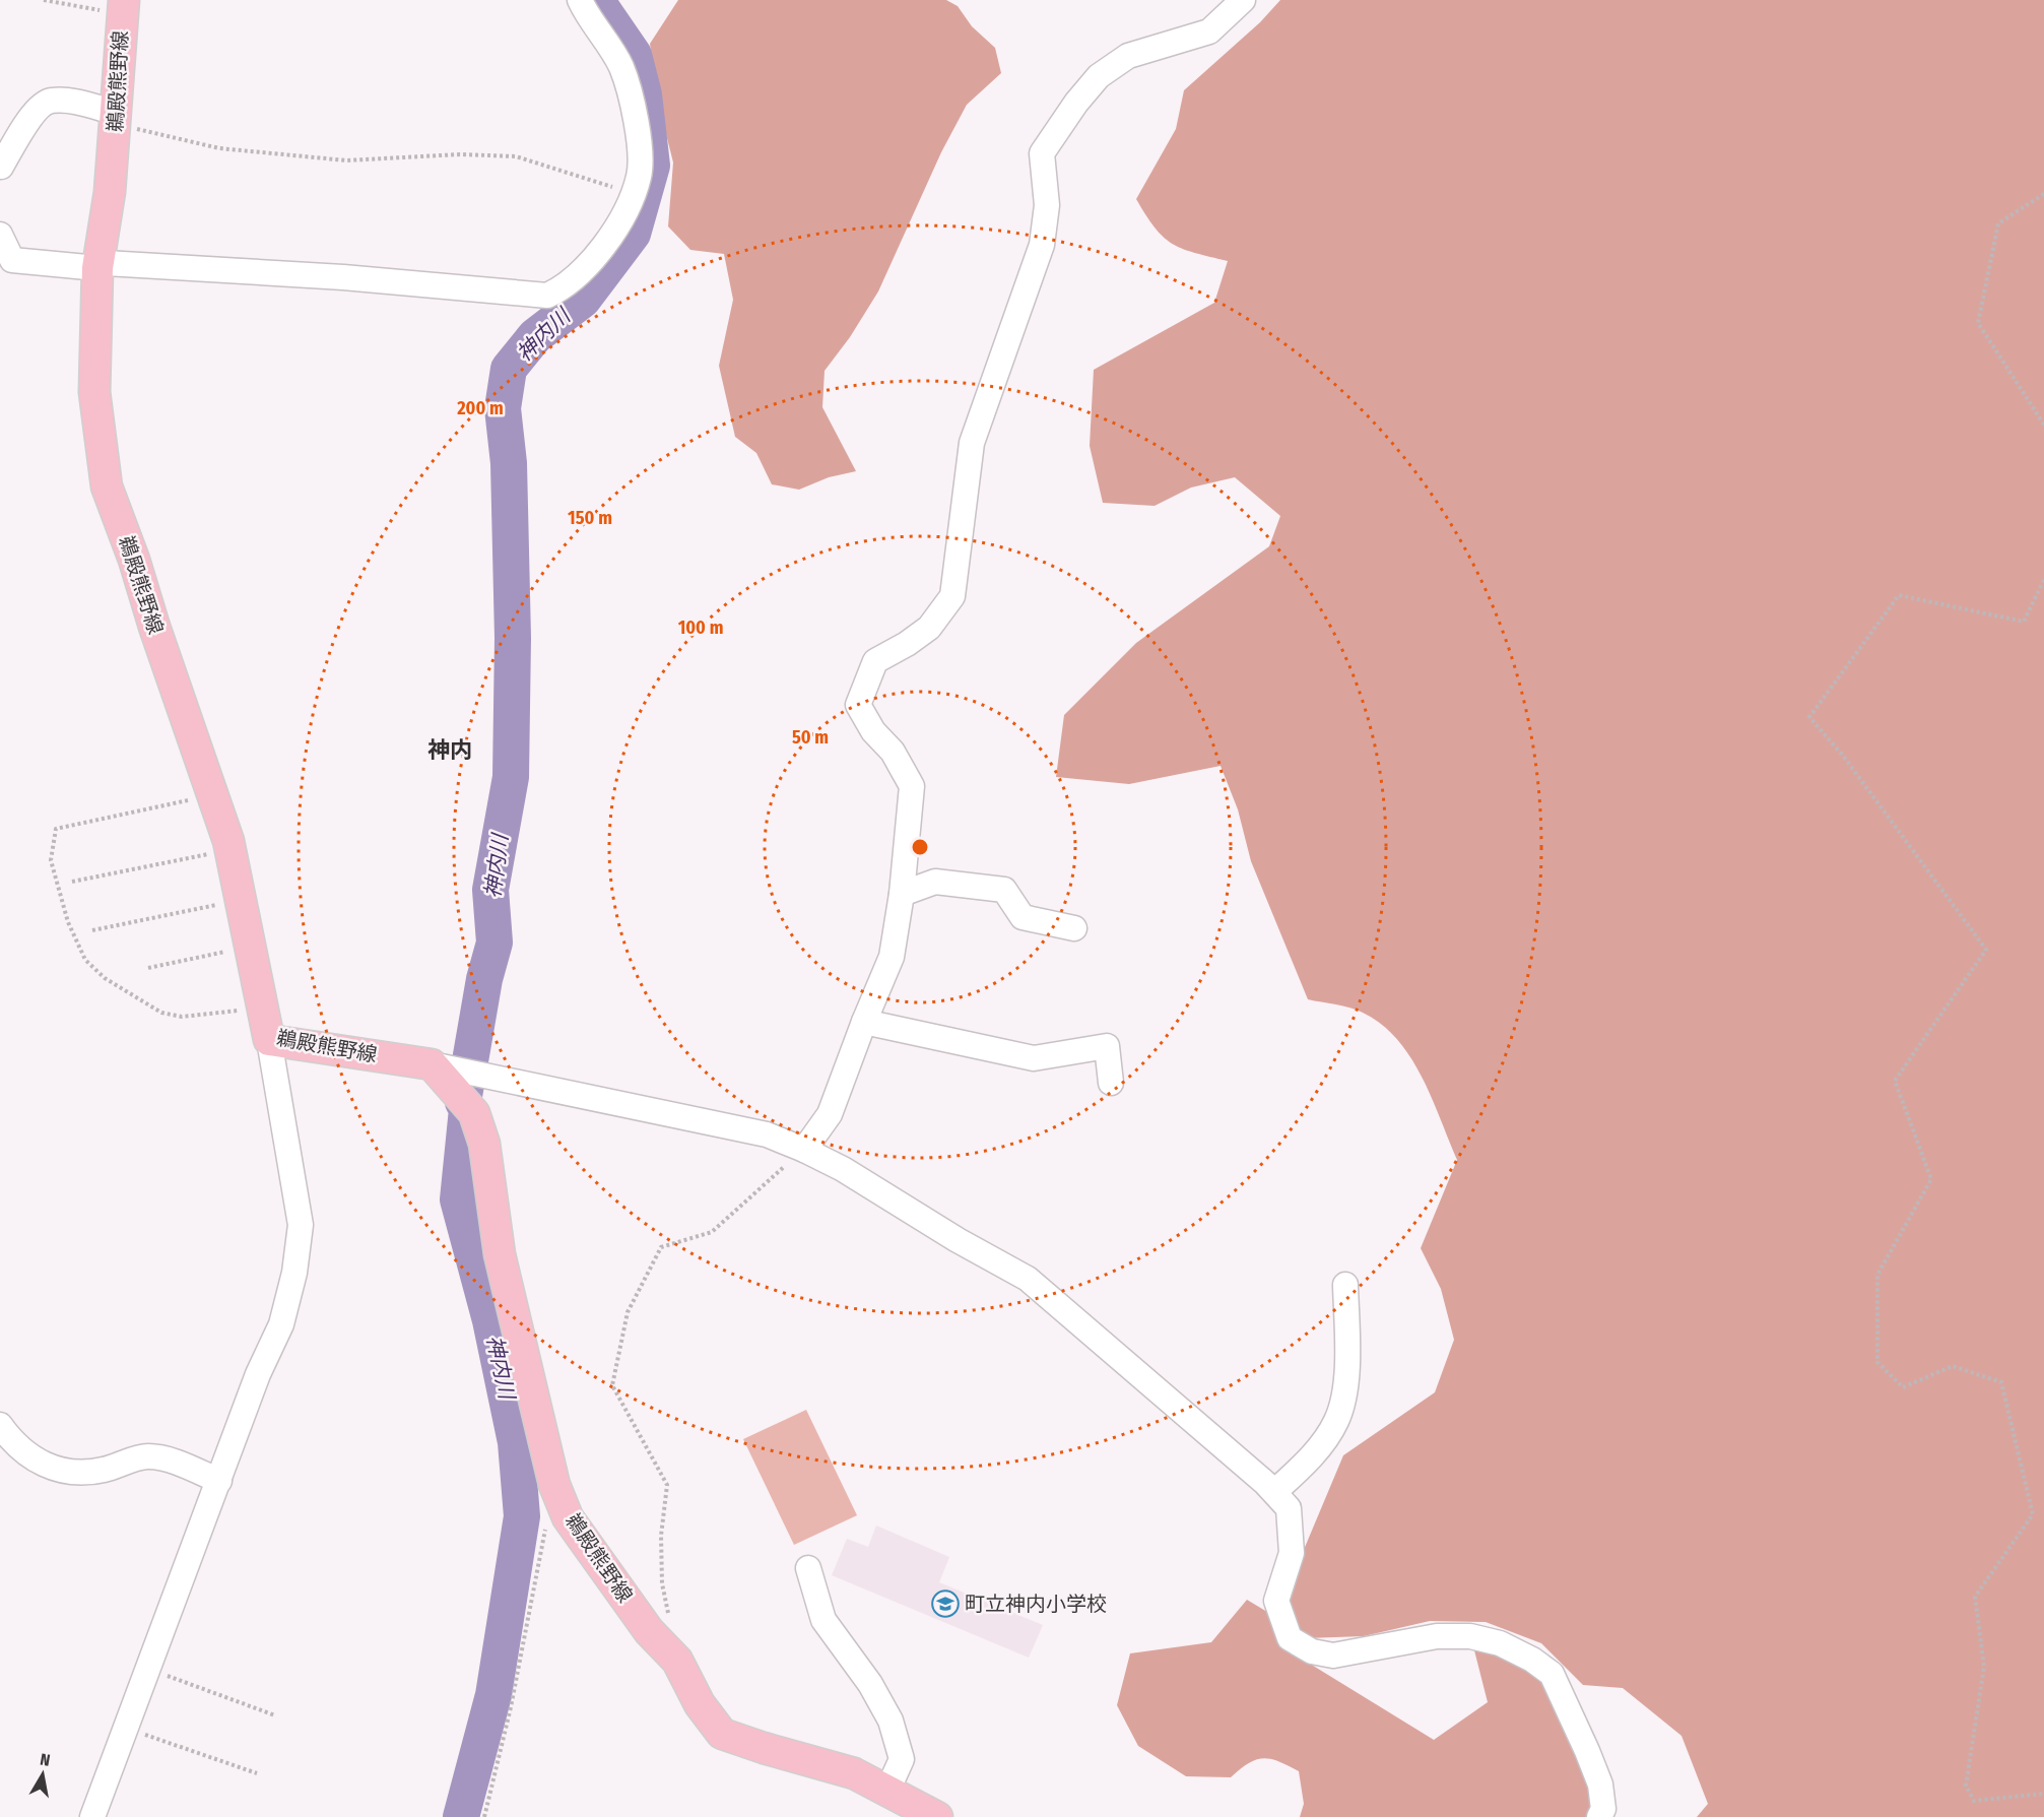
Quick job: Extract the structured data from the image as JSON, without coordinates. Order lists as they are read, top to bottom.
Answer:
{
  "streets": {
    "main road": ["鵜殿熊野線"]
  },
  "districts": ["神内"],
  "water": ["神内川"],
  "places": {
    "school or university": ["町立神内小学校"]
  },
  "north": "top",
  "rings": [
    "200 m",
    "150 m",
    "100 m",
    "50 m"
  ]
}
